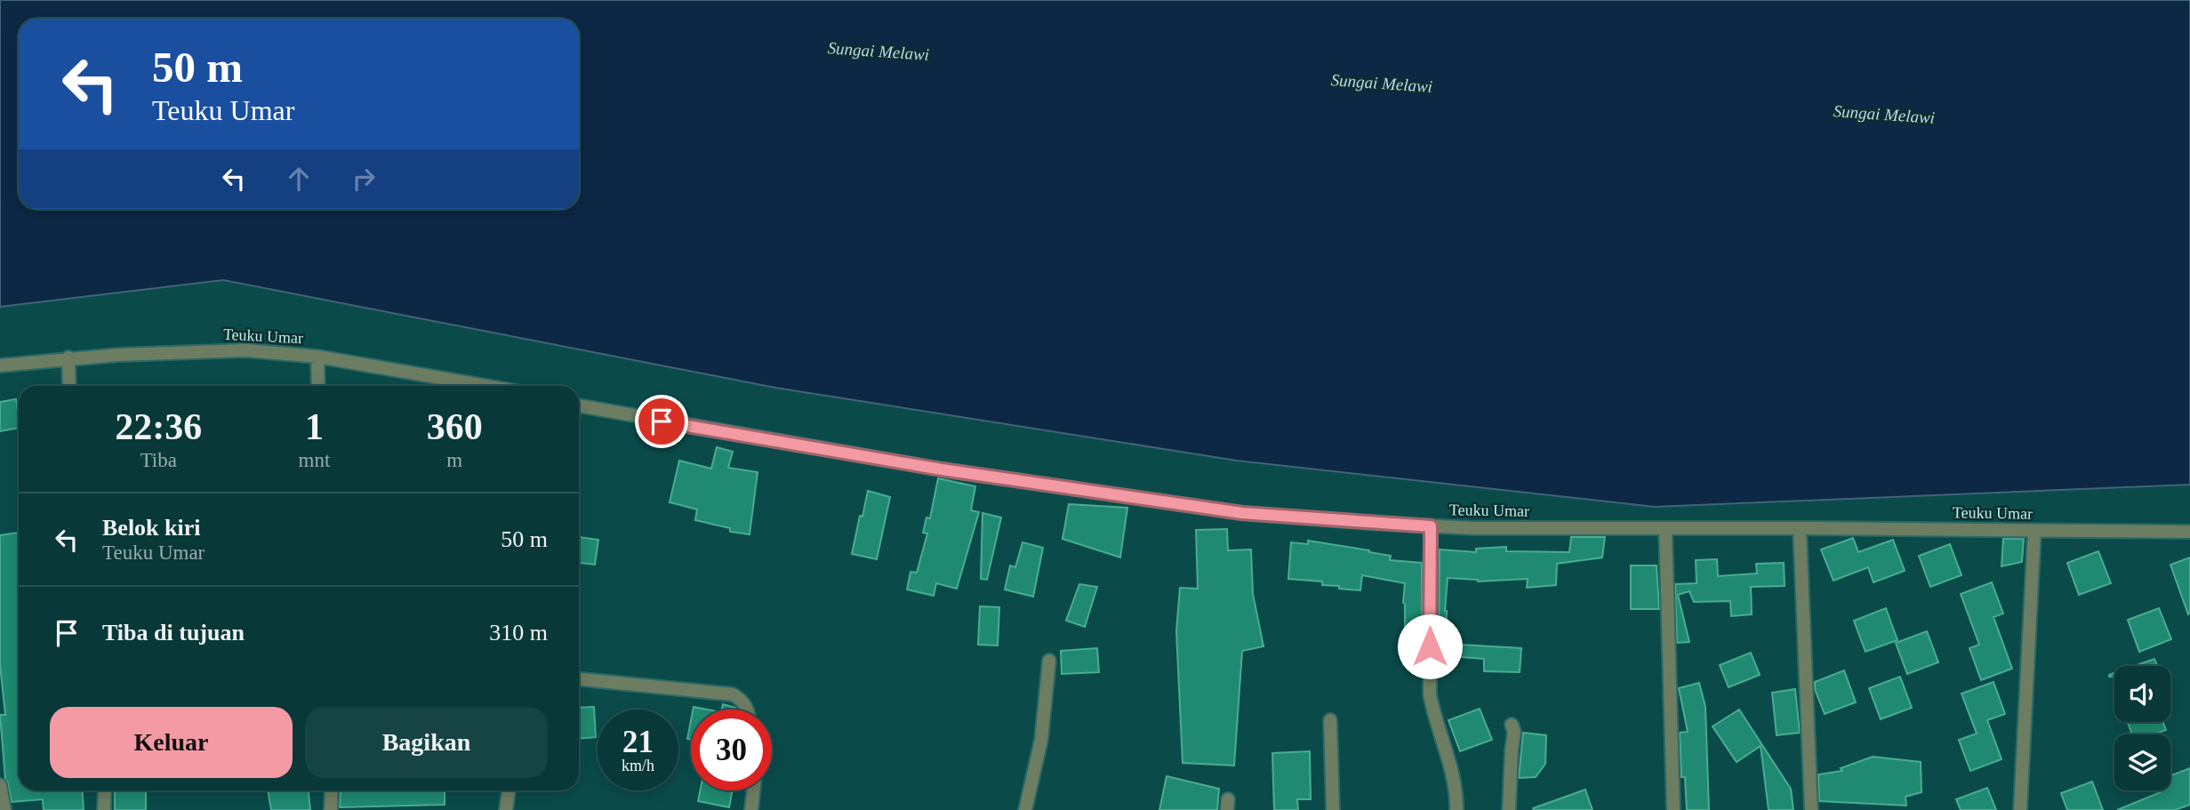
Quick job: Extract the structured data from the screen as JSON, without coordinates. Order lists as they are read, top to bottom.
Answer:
{
  "streets": {
    "street": ["Teuku Umar"]
  },
  "water": ["Sungai Melawi"],
  "page": {
    "turn": ["50 m", "Teuku Umar"],
    "eta": [
      "22:36",
      "Tiba",
      "1",
      "mnt",
      "360",
      "m"
    ],
    "list": [
      {
        "name": "Belok kiri",
        "note": "Teuku Umar",
        "value": "50 m"
      },
      {
        "name": "Tiba di tujuan",
        "value": "310 m"
      }
    ],
    "buttons": ["Keluar", "Bagikan"],
    "speed": "21 km/h",
    "limit": "30"
  }
}
